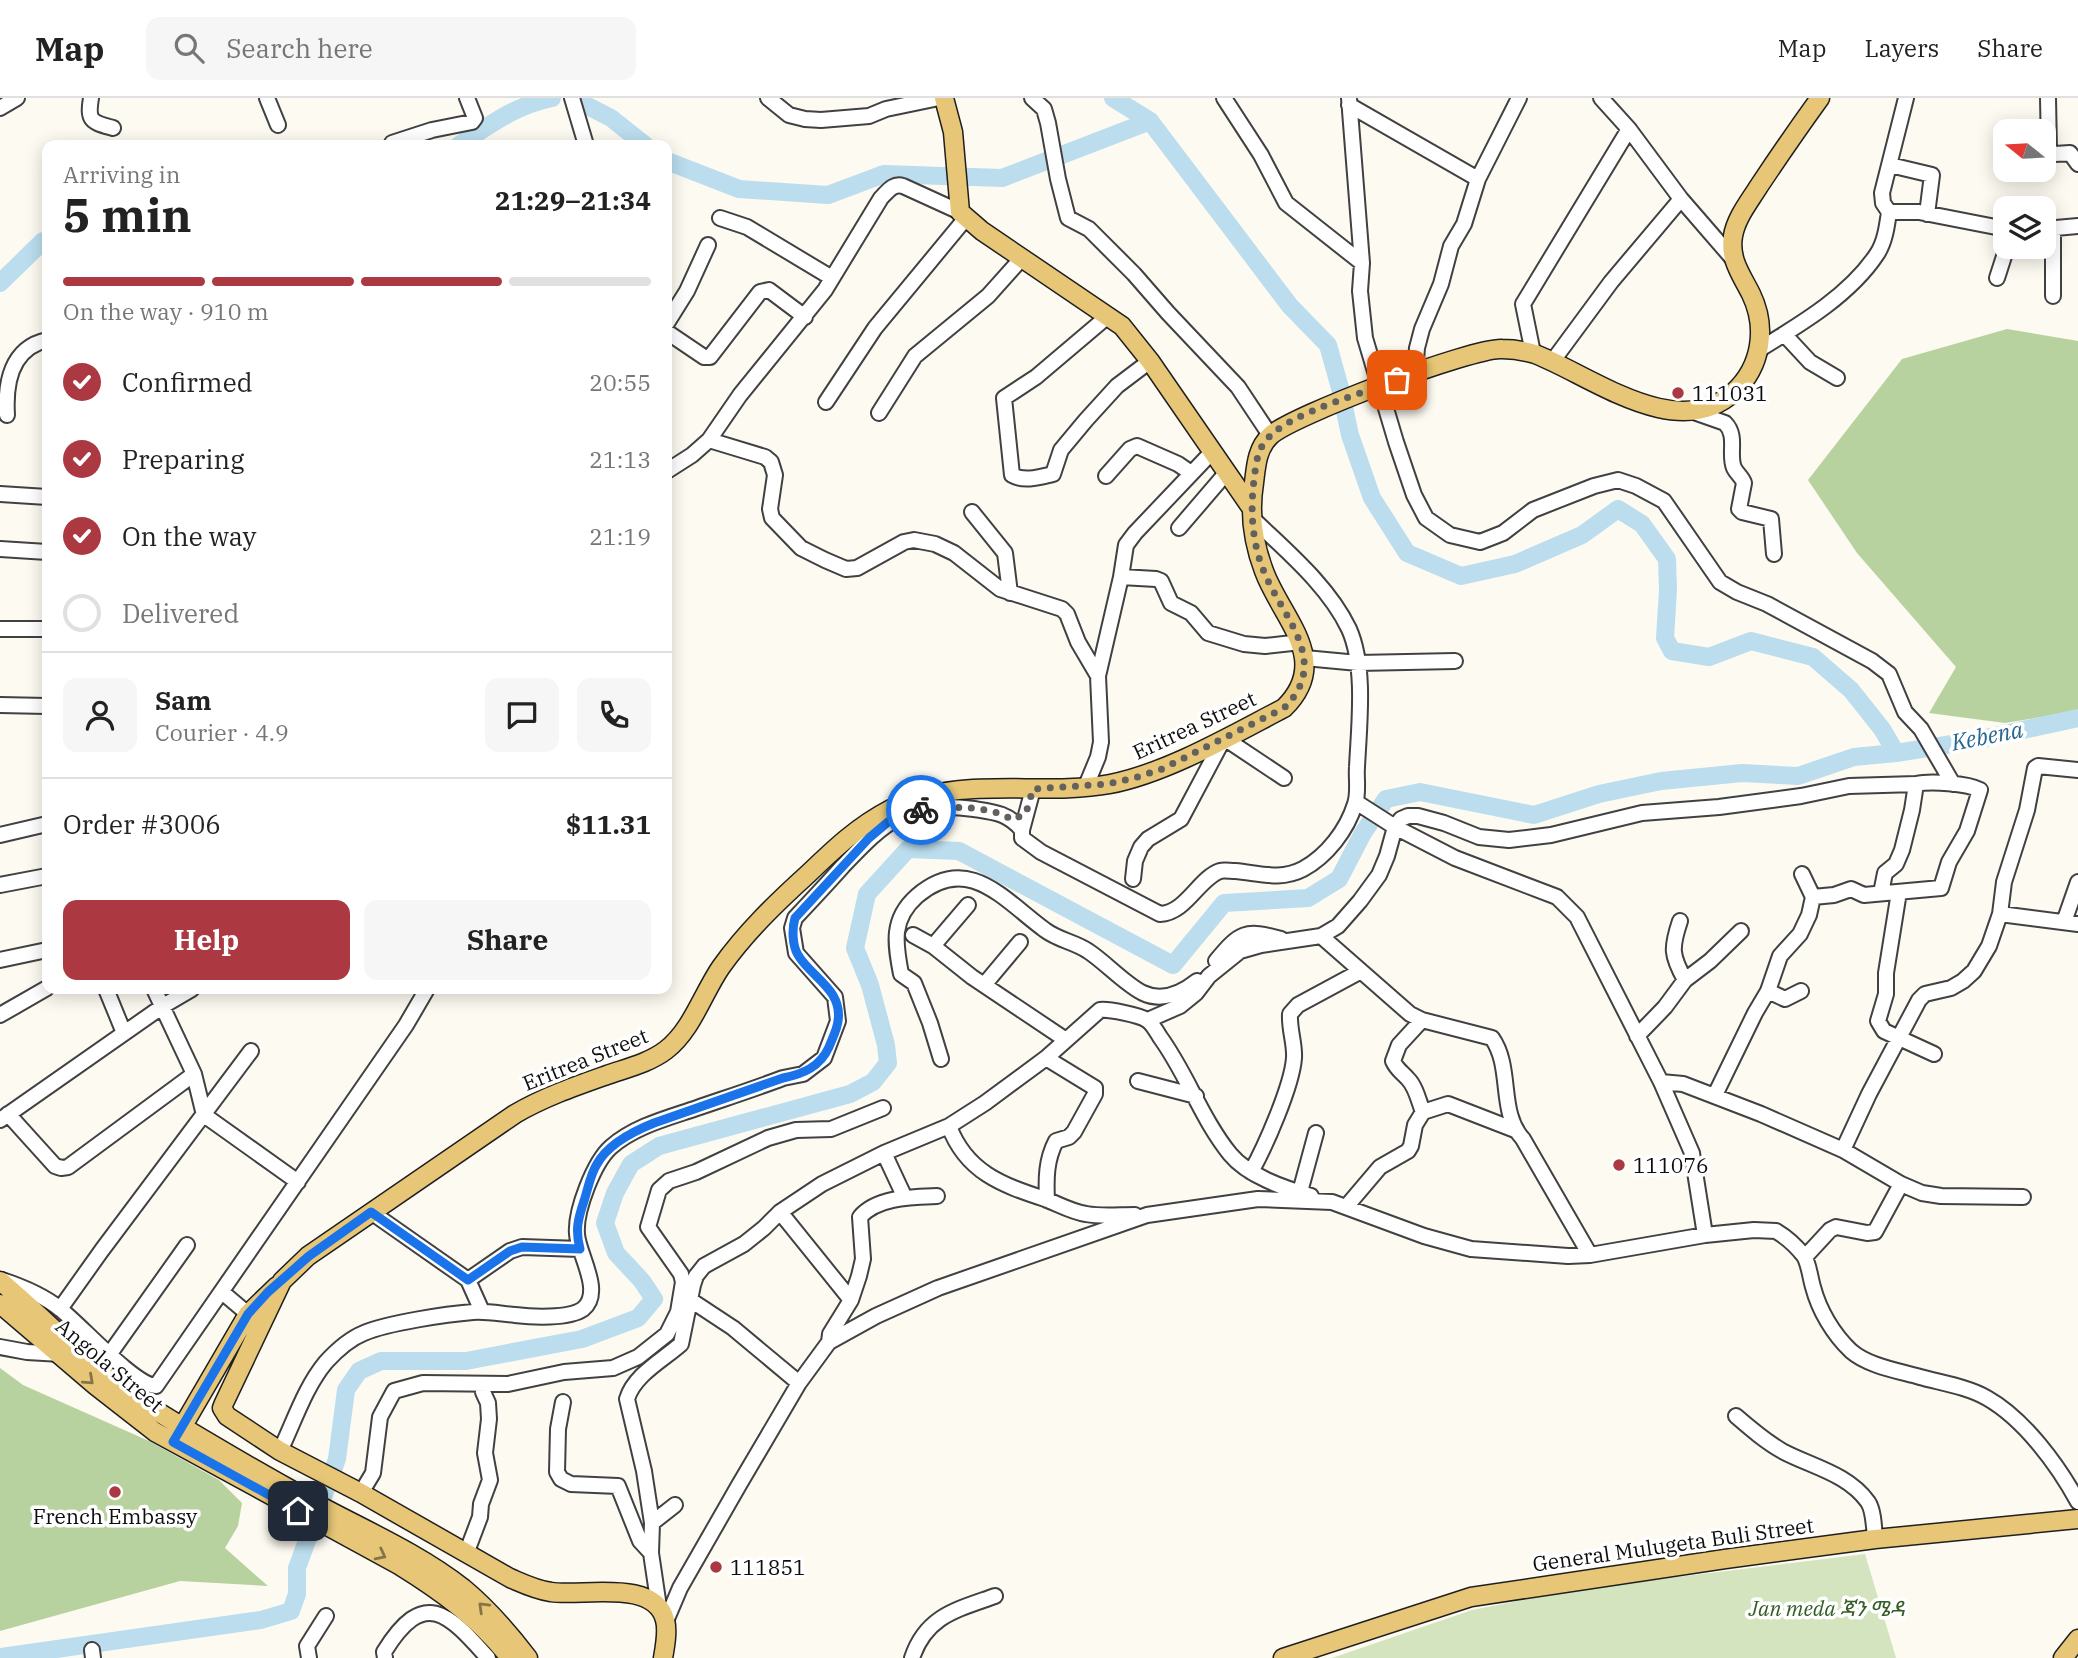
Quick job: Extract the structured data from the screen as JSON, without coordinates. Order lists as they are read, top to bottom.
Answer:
{
  "streets": {
    "main road": ["Eritrea Street", "Angola Street", "General Mulugeta Buli Street"]
  },
  "water": ["Kebena"],
  "parks": ["Jan meda ጃን ሜዳ"],
  "places": [
    "111031",
    "111076",
    "French Embassy",
    "111851"
  ],
  "north": "left",
  "page": {
    "header": "Map",
    "search": "Search here",
    "nav": ["Map", "Layers", "Share"],
    "heading": ["5 min", "Arriving in", "21:29–21:34"],
    "panel": [
      "Sam",
      "Courier · 4.9",
      "Order #3006",
      "$11.31"
    ],
    "bar": "On the way · 910 m",
    "list": [
      ["Confirmed", "20:55"],
      ["Preparing", "21:13"],
      ["On the way", "21:19"],
      "Delivered"
    ],
    "buttons": ["Help", "Share"]
  }
}
